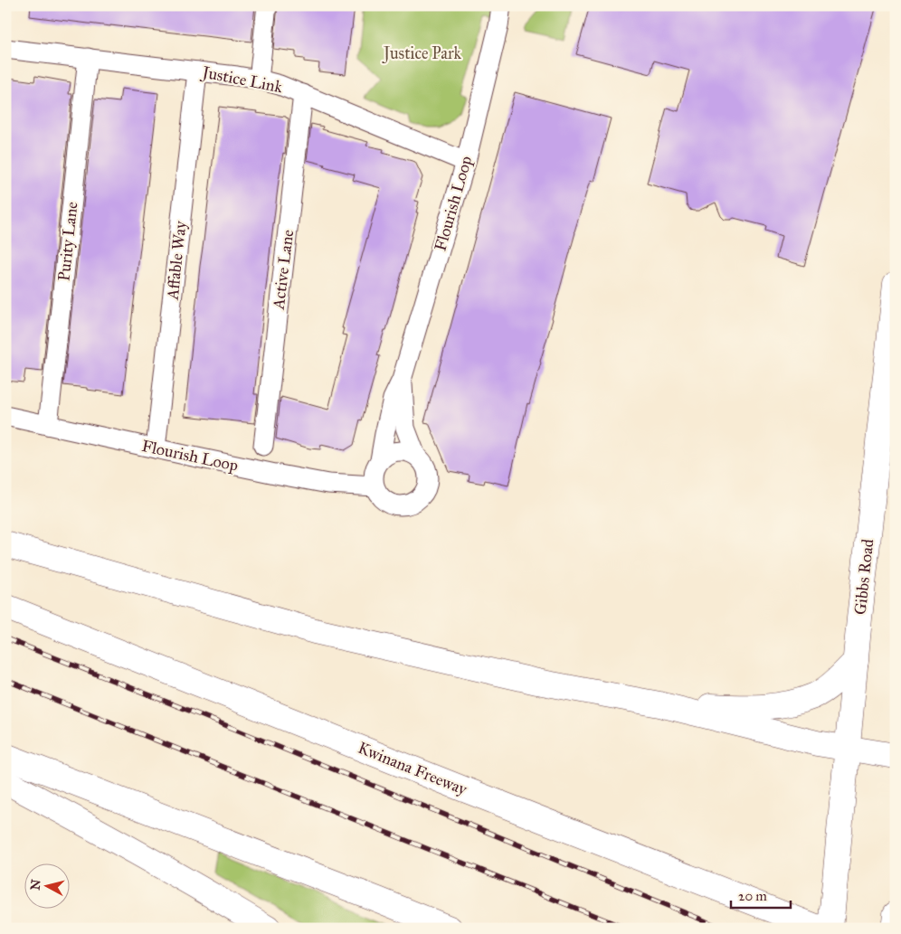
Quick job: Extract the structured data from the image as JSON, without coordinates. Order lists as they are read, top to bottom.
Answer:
{
  "streets": {
    "main road": ["Gibbs Road", "Kwinana Freeway"],
    "street": [
      "Justice Link",
      "Flourish Loop",
      "Purity Lane",
      "Affable Way",
      "Active Lane"
    ]
  },
  "crossings": [
    ["Justice Link", "Flourish Loop"],
    ["Justice Link", "Purity Lane"],
    ["Justice Link", "Affable Way"],
    ["Justice Link", "Active Lane"],
    ["Flourish Loop", "Purity Lane"],
    ["Flourish Loop", "Affable Way"]
  ],
  "parks": ["Justice Park"],
  "scale_bar": "20 m",
  "north": "left"
}
